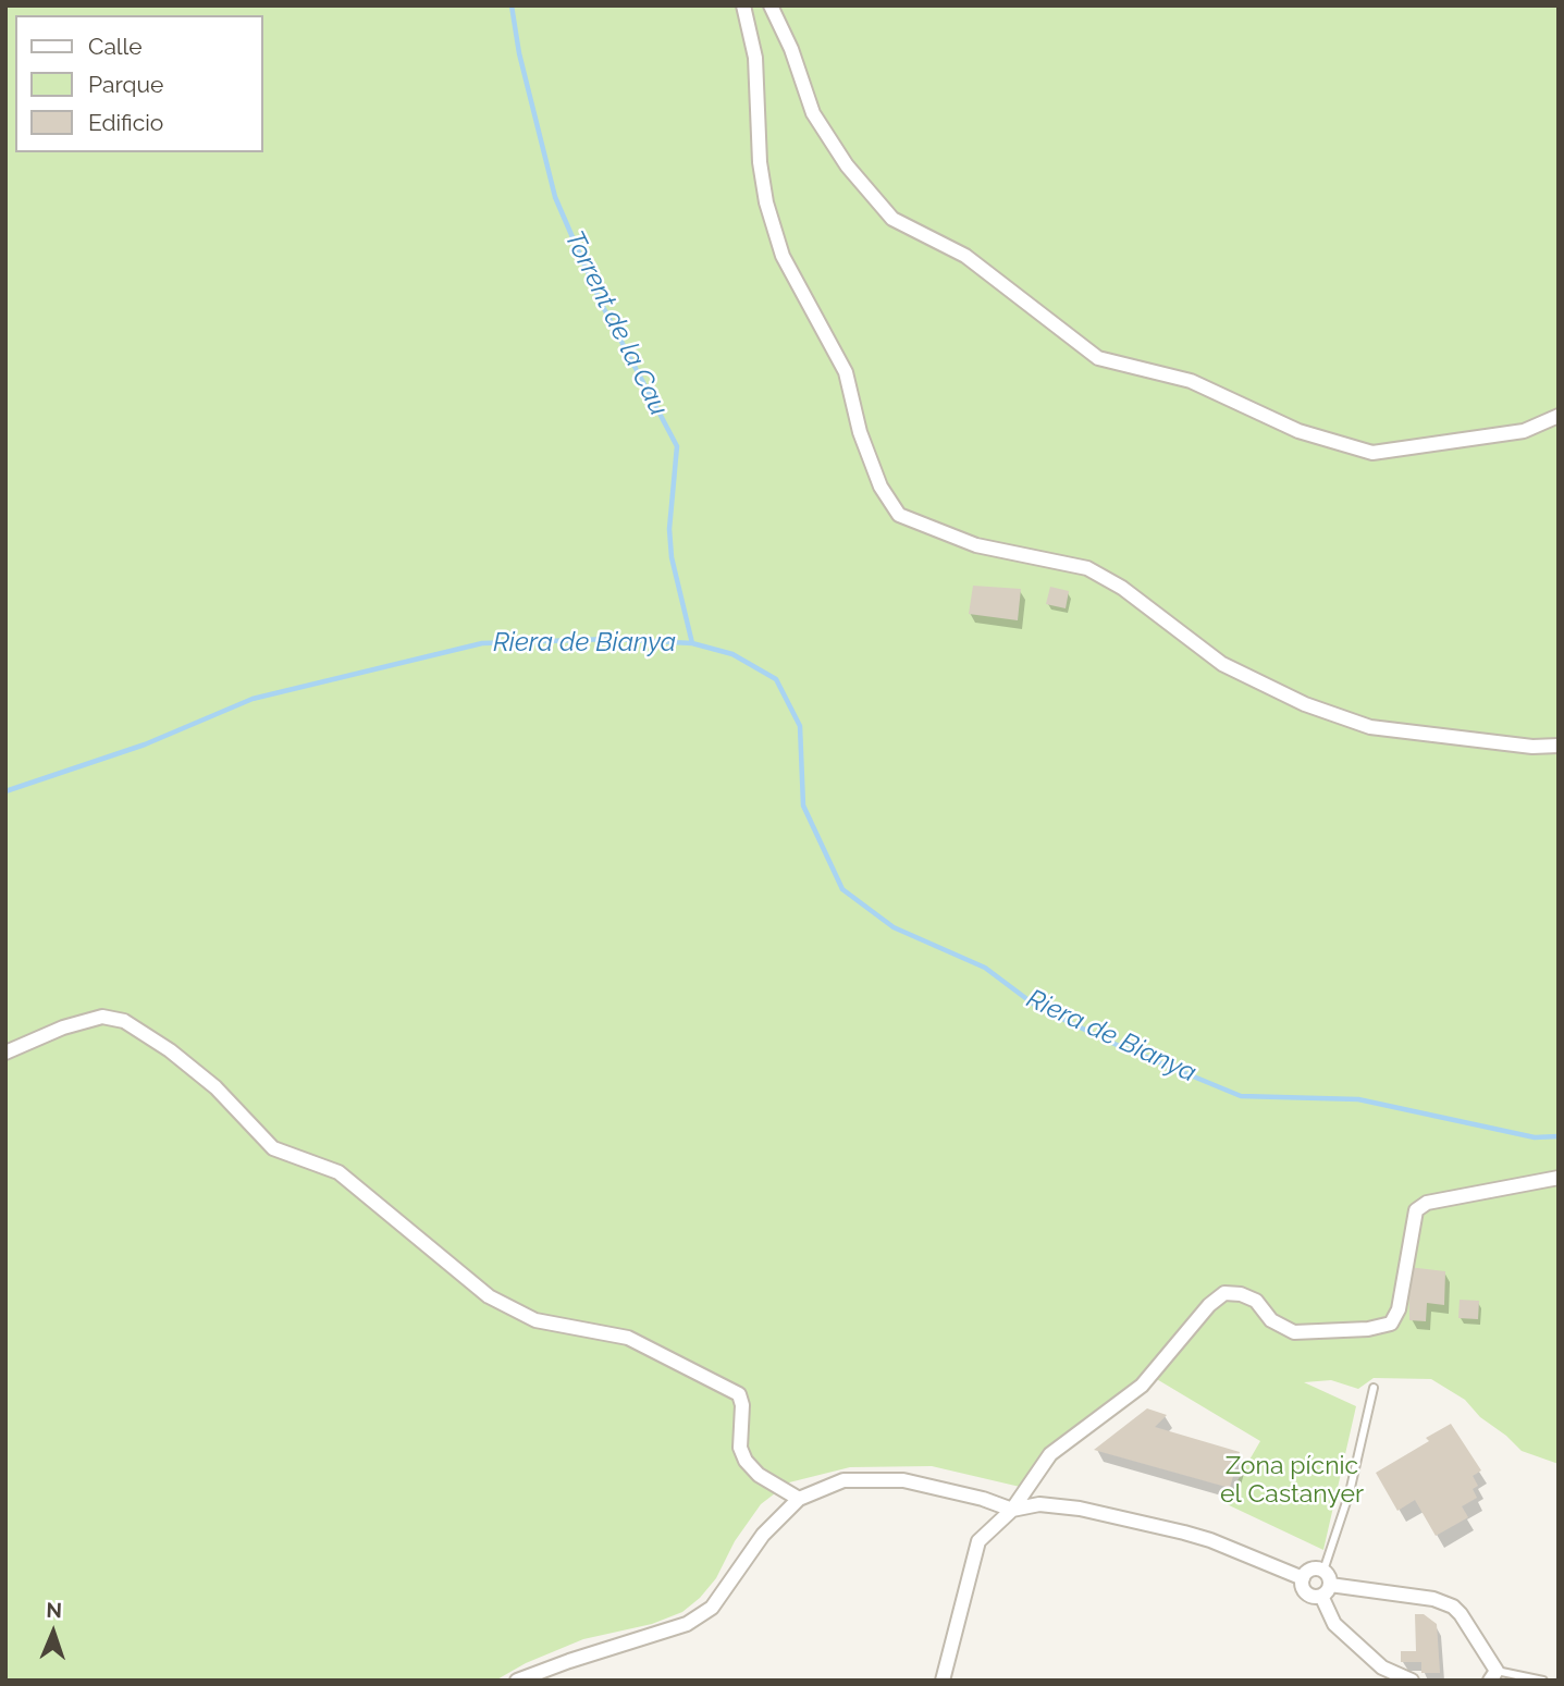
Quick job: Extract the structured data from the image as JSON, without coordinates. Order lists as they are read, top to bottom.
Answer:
{
  "water": ["Torrent de la Cau", "Riera de Bianya"],
  "parks": ["Zona pícnic el Castanyer"],
  "legend": ["Calle", "Parque", "Edificio"],
  "north": "top"
}
